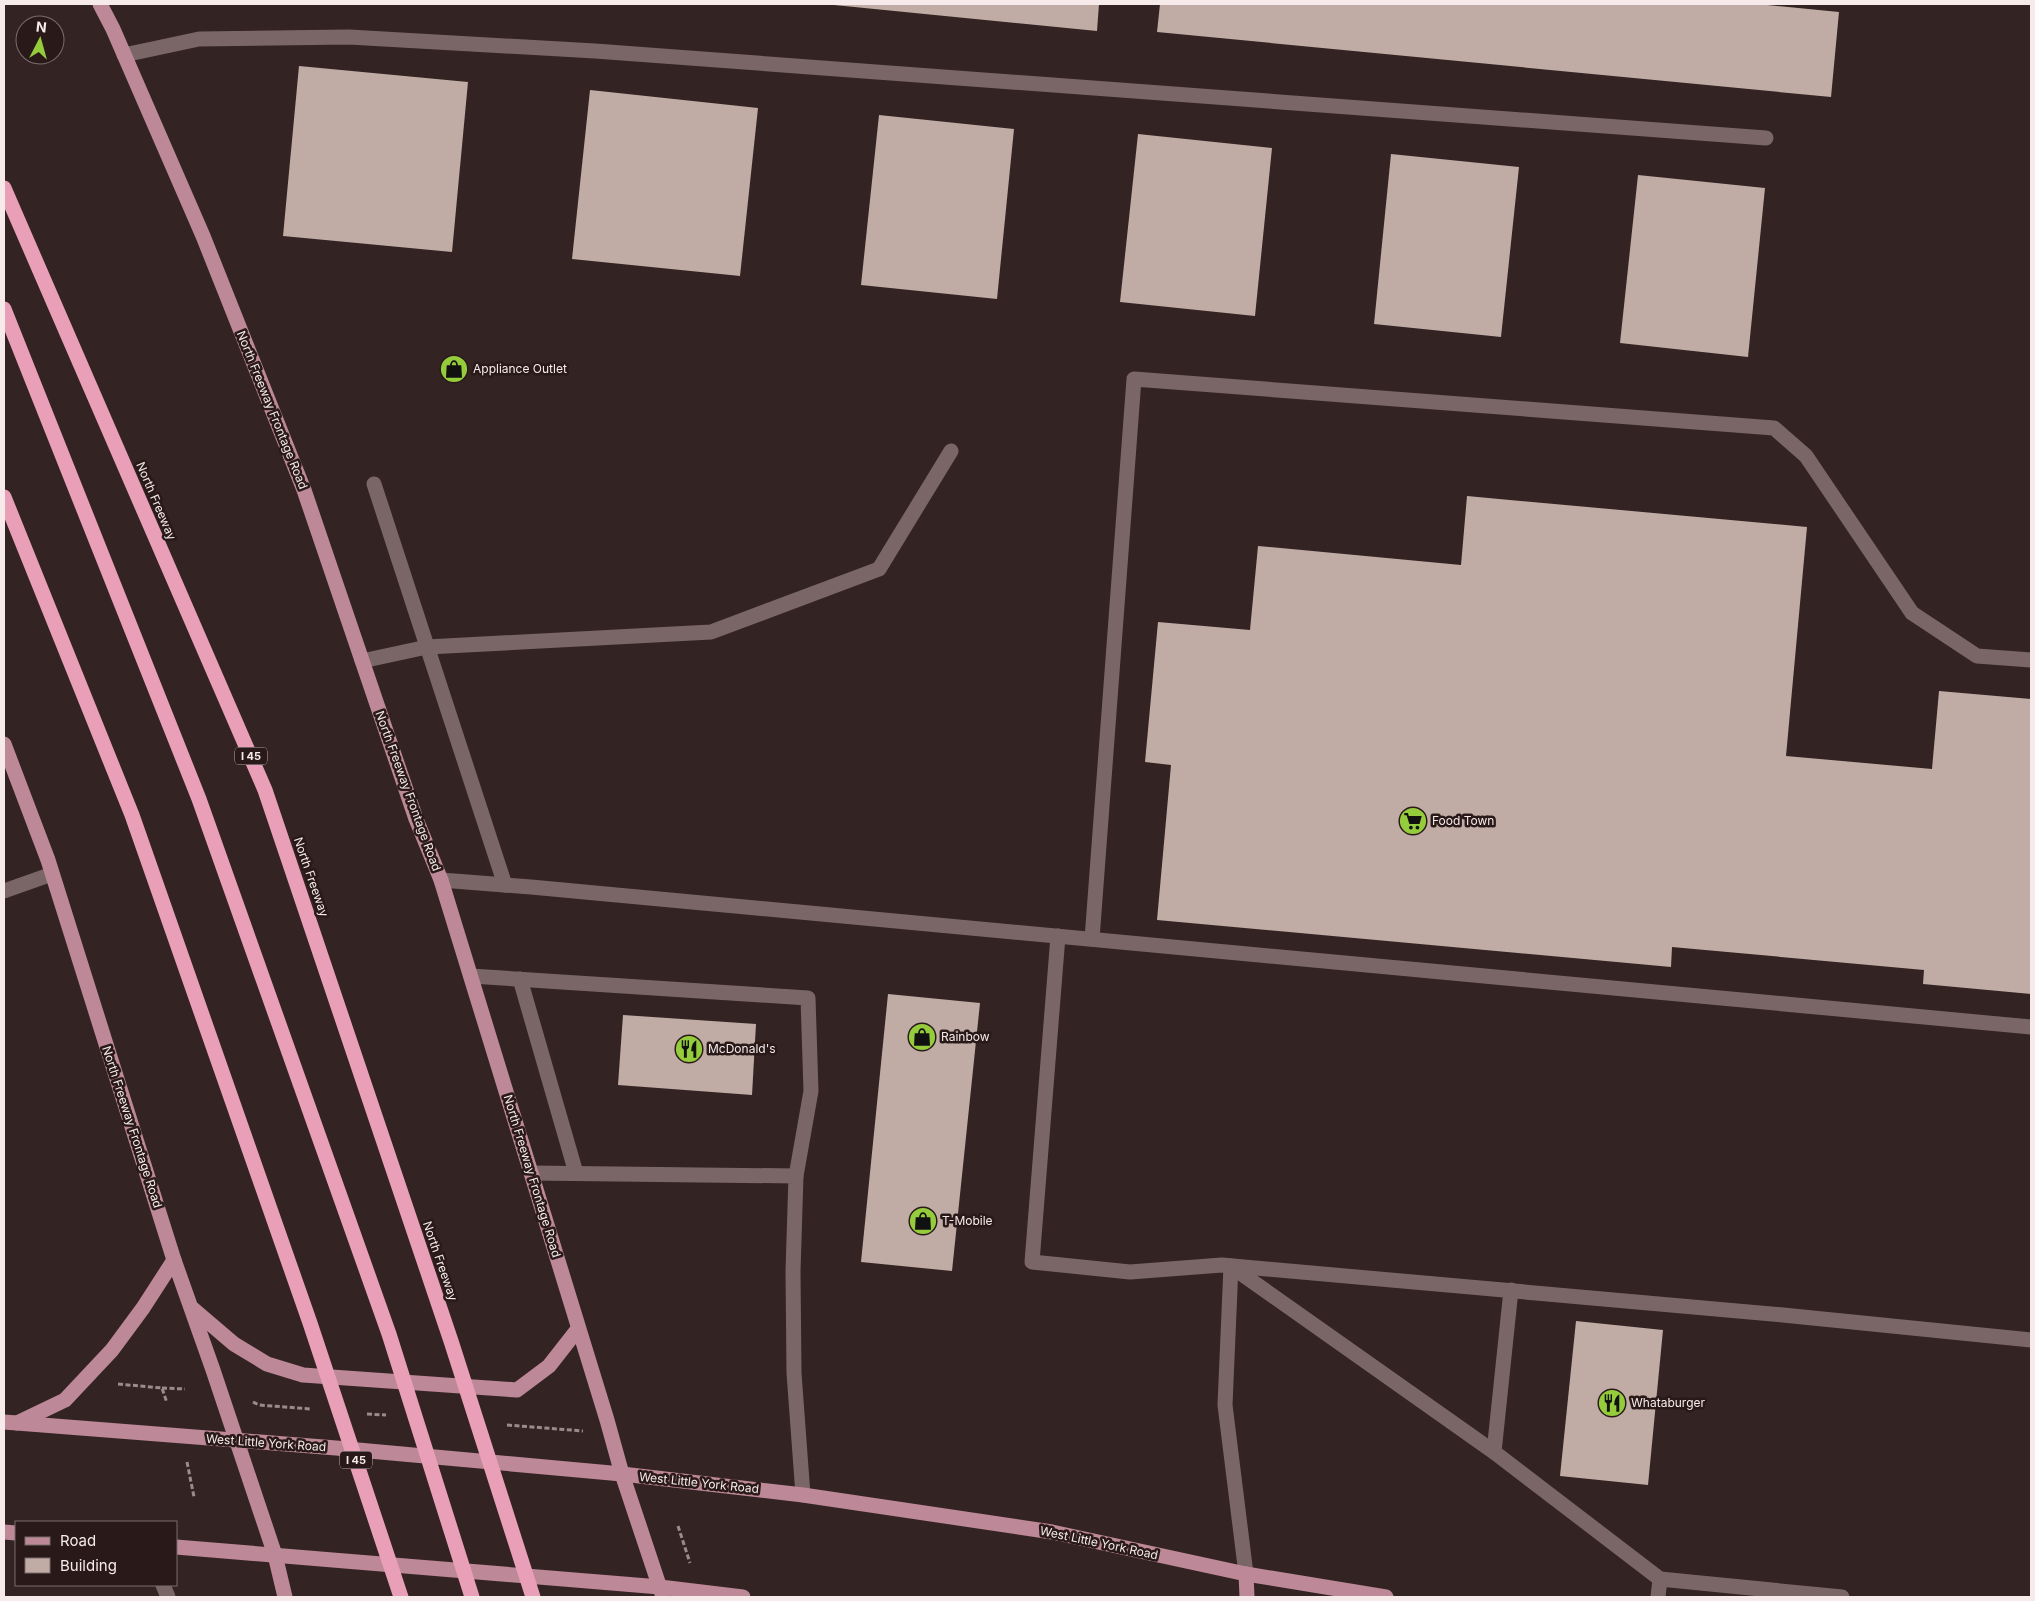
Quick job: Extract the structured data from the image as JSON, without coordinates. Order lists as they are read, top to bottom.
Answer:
{
  "streets": {
    "highway": ["North Freeway", "I 45"],
    "main road": ["North Freeway Frontage Road", "West Little York Road"]
  },
  "crossings": [
    ["North Freeway Frontage Road", "West Little York Road"]
  ],
  "places": {
    "shop": ["Appliance Outlet", "Rainbow", "T-Mobile"],
    "supermarket": ["Food Town"],
    "restaurant": ["McDonald's", "Whataburger"]
  },
  "legend": ["Road", "Building"],
  "north": "top"
}
